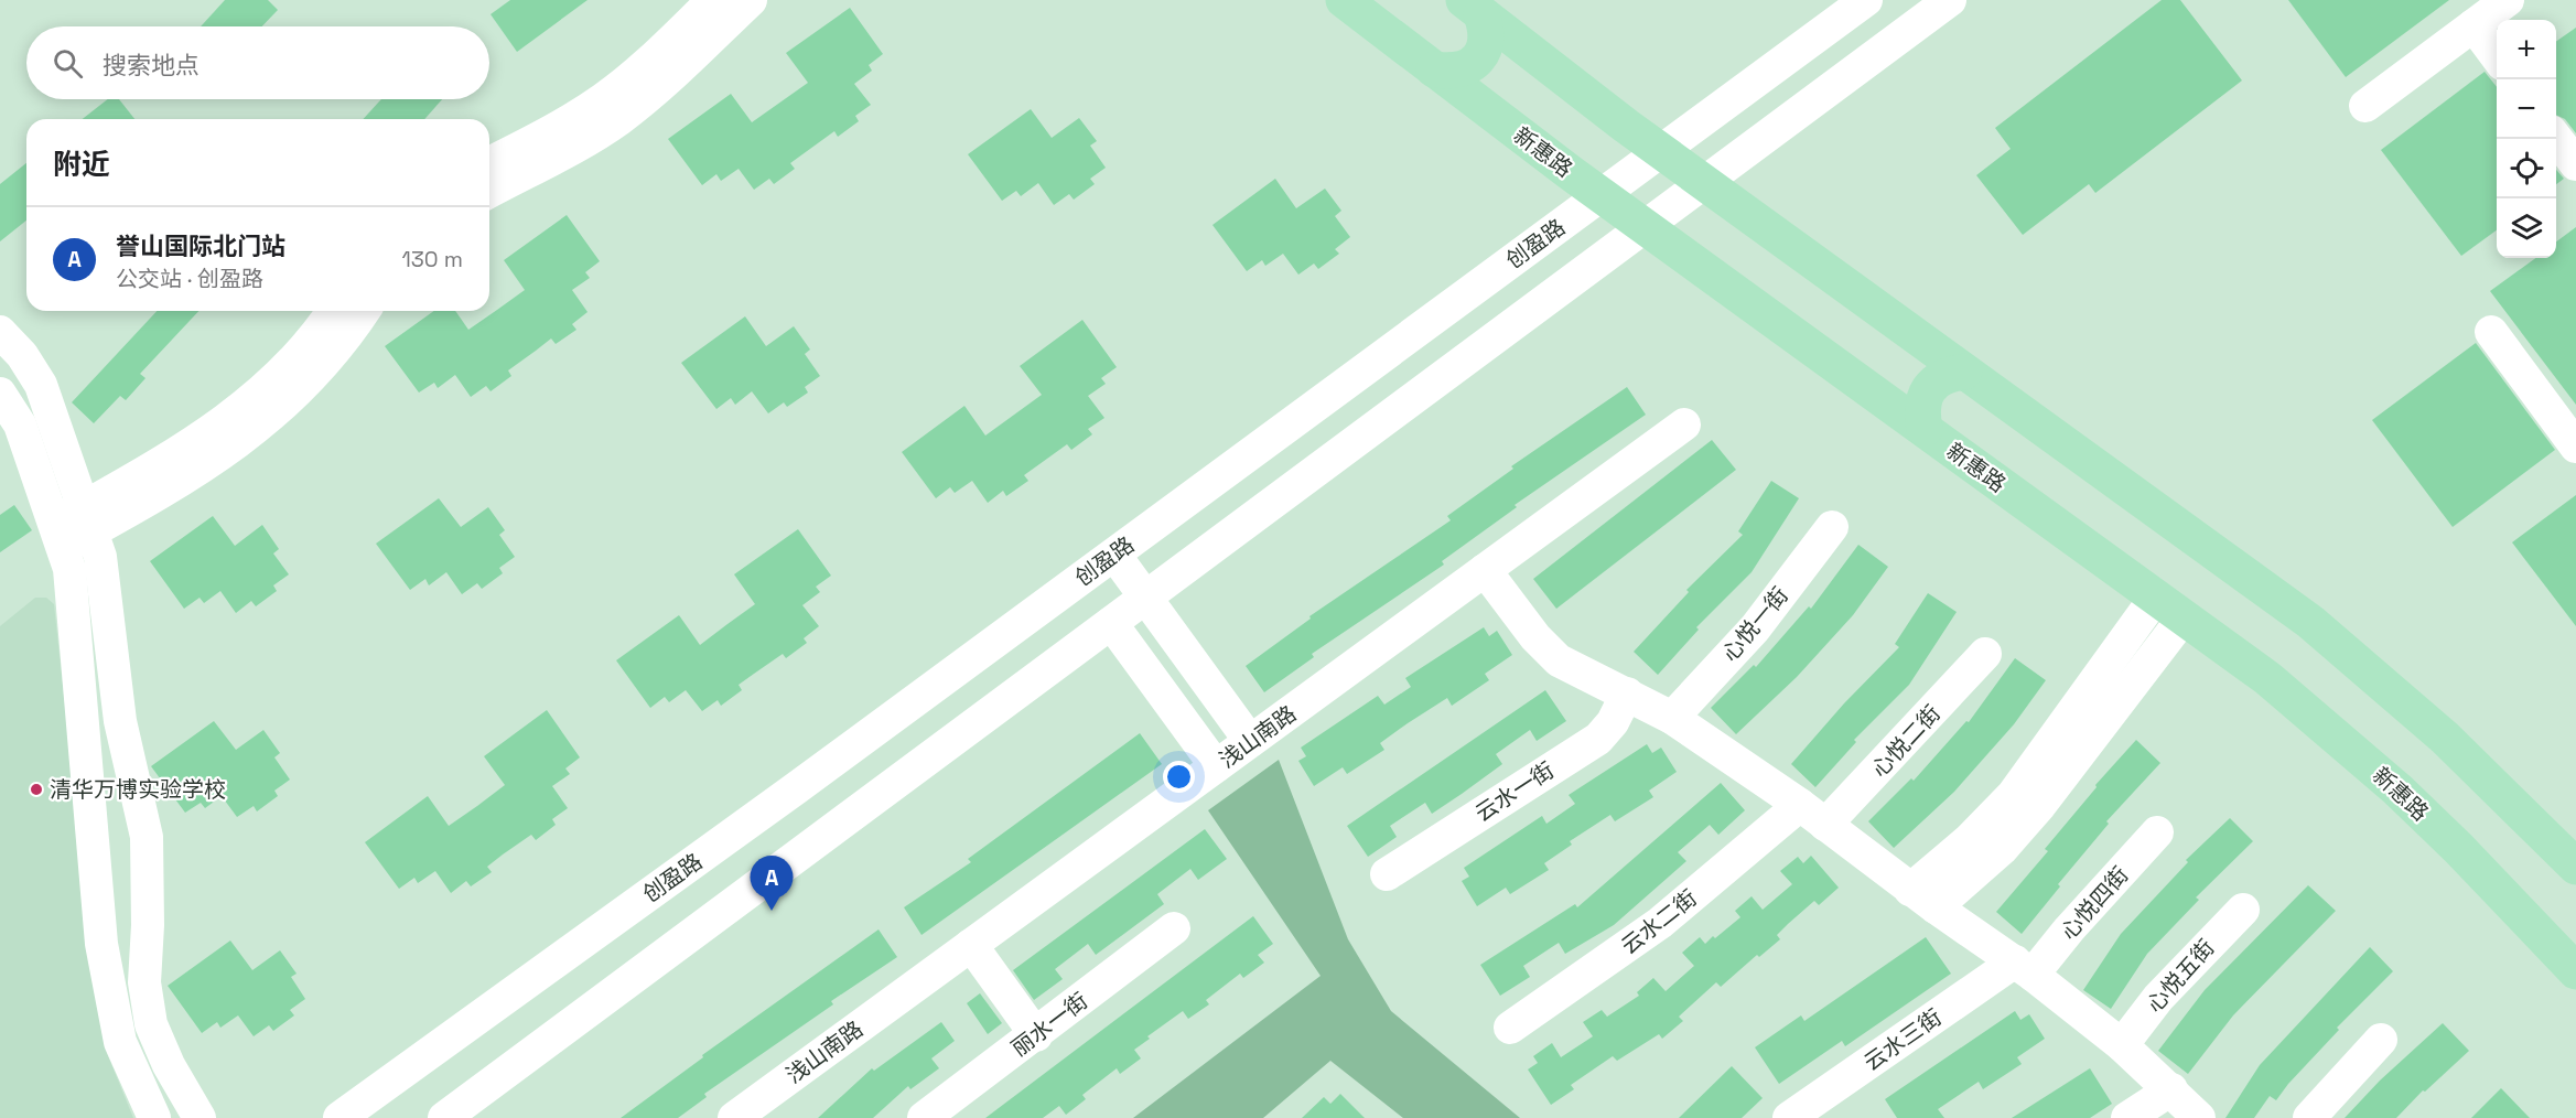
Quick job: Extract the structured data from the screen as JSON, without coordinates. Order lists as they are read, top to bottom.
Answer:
{
  "streets": {
    "main road": ["新惠路"],
    "street": [
      "创盈路",
      "心悦一街",
      "浅山南路",
      "心悦二街",
      "云水一街",
      "心悦四街",
      "云水二街",
      "心悦五街",
      "丽水一街",
      "云水三街"
    ]
  },
  "crossings": [
    ["新惠路", "创盈路"],
    ["心悦四街", "云水三街"]
  ],
  "places": ["清华万博实验学校"],
  "page": {
    "map_buttons": ["+", "−"],
    "search": "搜索地点",
    "heading": "附近",
    "list": [
      {
        "mark": "A",
        "name": "誉山国际北门站",
        "note": "公交站 · 创盈路",
        "value": "130 m"
      }
    ],
    "pins": "A"
  }
}
